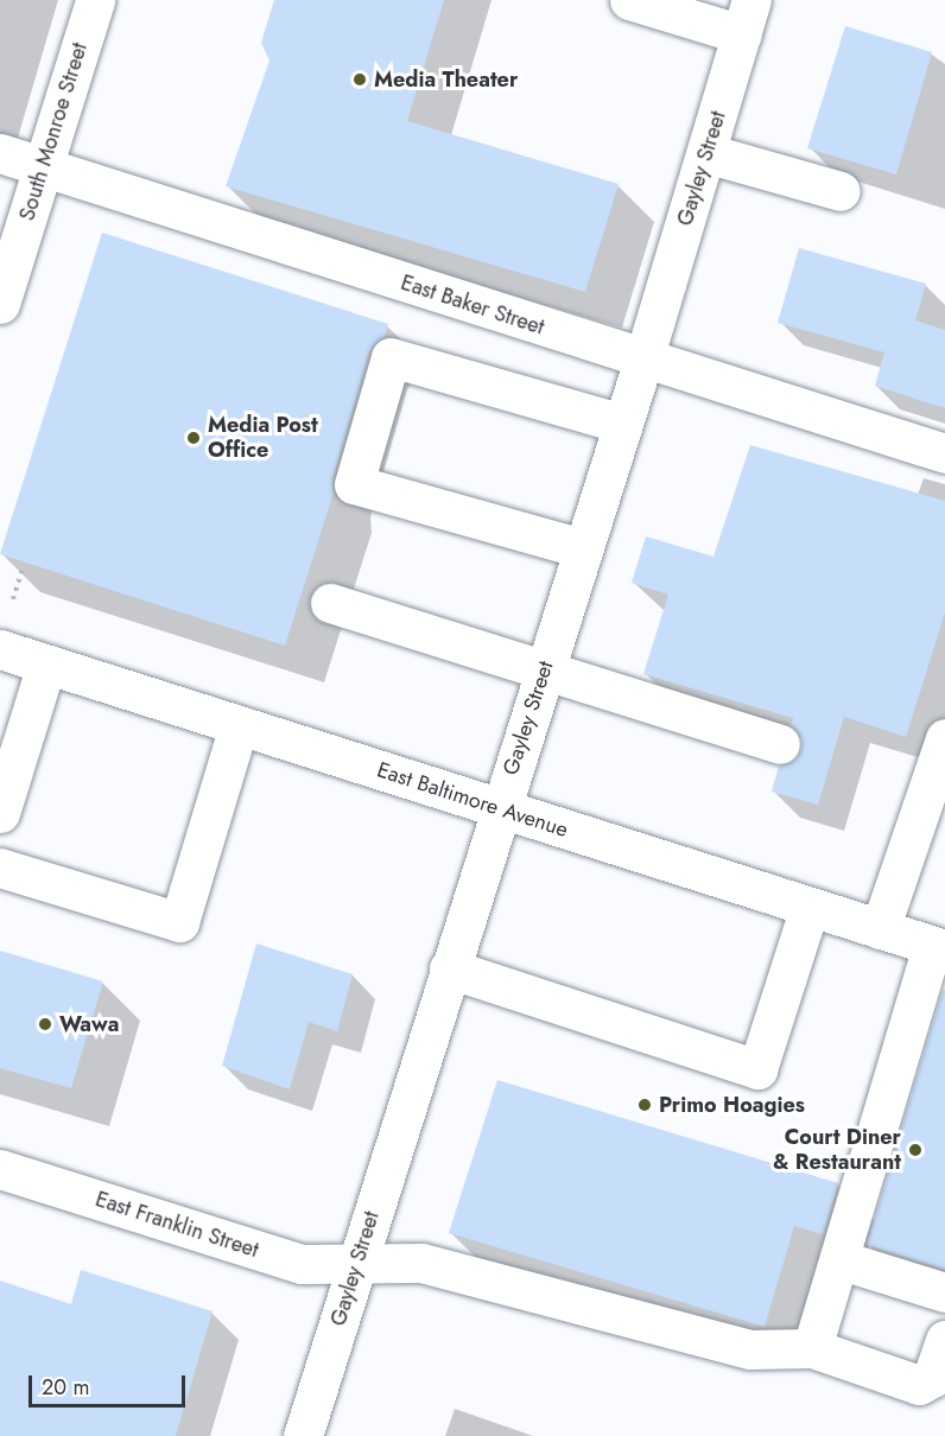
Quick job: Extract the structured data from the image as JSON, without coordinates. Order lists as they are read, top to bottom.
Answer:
{
  "streets": {
    "street": [
      "South Monroe Street",
      "Gayley Street",
      "East Baker Street",
      "East Baltimore Avenue",
      "East Franklin Street"
    ]
  },
  "crossings": [
    ["South Monroe Street", "East Baker Street"],
    ["Gayley Street", "East Baker Street"],
    ["Gayley Street", "East Baltimore Avenue"],
    ["Gayley Street", "East Franklin Street"]
  ],
  "places": [
    "Media Theater",
    "Media Post Office",
    "Wawa",
    "Primo Hoagies",
    "Court Diner & Restaurant"
  ],
  "scale_bar": "20 m"
}
